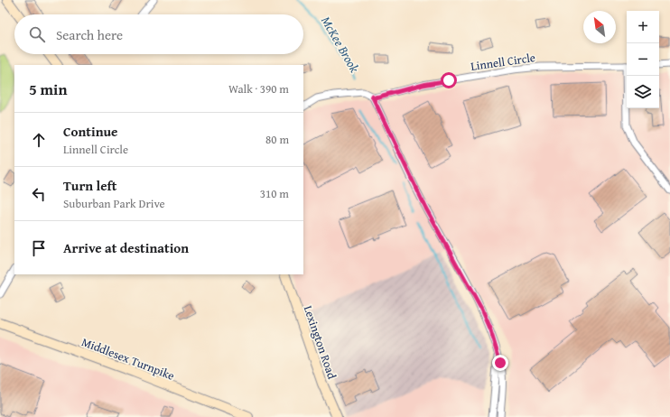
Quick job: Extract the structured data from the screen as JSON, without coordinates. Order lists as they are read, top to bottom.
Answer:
{
  "streets": {
    "main road": ["Lexington Road", "Middlesex Turnpike"],
    "street": ["Linnell Circle"]
  },
  "water": ["McKee Brook"],
  "north": "top left",
  "page": {
    "map_buttons": ["+", "−"],
    "search": "Search here",
    "heading": ["5 min", "Walk · 390 m"],
    "list": [
      ["Continue", "Linnell Circle", "80 m"],
      ["Turn left", "Suburban Park Drive", "310 m"],
      "Arrive at destination"
    ]
  }
}
